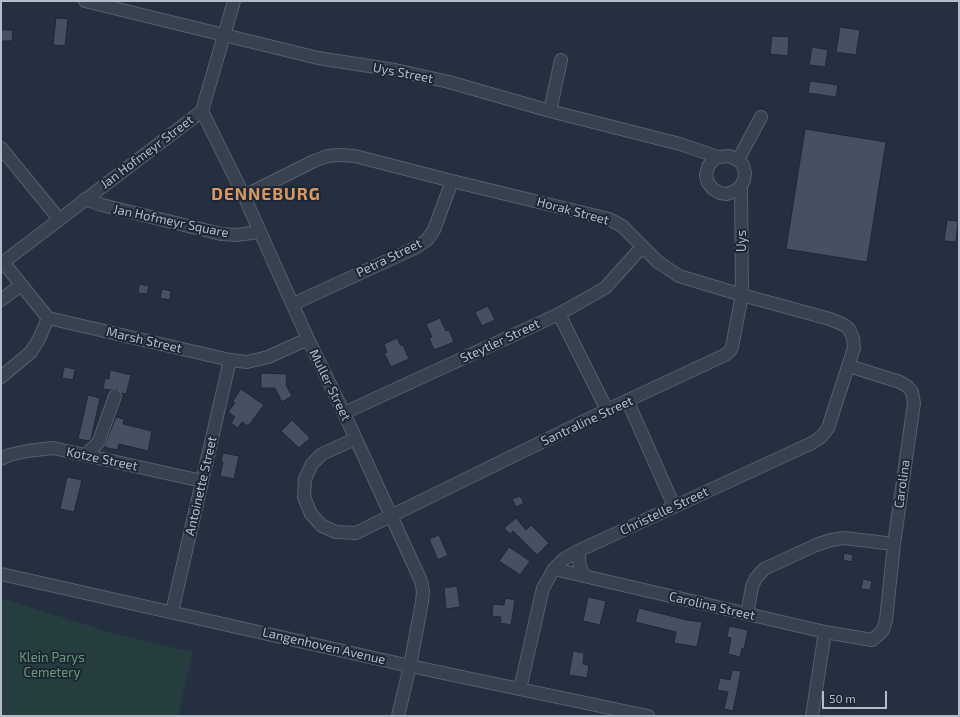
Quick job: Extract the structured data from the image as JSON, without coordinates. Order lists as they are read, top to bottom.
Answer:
{
  "streets": {
    "street": [
      "Uys Street",
      "Jan Hofmeyr Street",
      "Horak Street",
      "Jan Hofmeyr Square",
      "Uys",
      "Petra Street",
      "Marsh Street",
      "Steytler Street",
      "Muller Street",
      "Santraline Street",
      "Kotze Street",
      "Carolina",
      "Antoinette Street",
      "Christelle Street",
      "Carolina Street",
      "Langenhoven Avenue"
    ]
  },
  "crossings": [
    ["Uys Street", "Jan Hofmeyr Street"],
    ["Uys Street", "Uys"],
    ["Jan Hofmeyr Street", "Jan Hofmeyr Square"],
    ["Jan Hofmeyr Street", "Muller Street"],
    ["Horak Street", "Uys"],
    ["Horak Street", "Petra Street"],
    ["Horak Street", "Steytler Street"],
    ["Horak Street", "Muller Street"],
    ["Horak Street", "Santraline Street"],
    ["Horak Street", "Carolina"],
    ["Horak Street", "Christelle Street"],
    ["Jan Hofmeyr Square", "Muller Street"],
    ["Uys", "Santraline Street"],
    ["Petra Street", "Muller Street"],
    ["Marsh Street", "Muller Street"],
    ["Marsh Street", "Antoinette Street"],
    ["Steytler Street", "Muller Street"],
    ["Muller Street", "Santraline Street"],
    ["Muller Street", "Langenhoven Avenue"],
    ["Kotze Street", "Antoinette Street"],
    ["Carolina", "Christelle Street"],
    ["Carolina", "Carolina Street"],
    ["Antoinette Street", "Langenhoven Avenue"],
    ["Christelle Street", "Carolina Street"],
    ["Christelle Street", "Langenhoven Avenue"]
  ],
  "districts": ["DENNEBURG"],
  "parks": ["Klein Parys Cemetery"],
  "scale_bar": "50 m"
}
